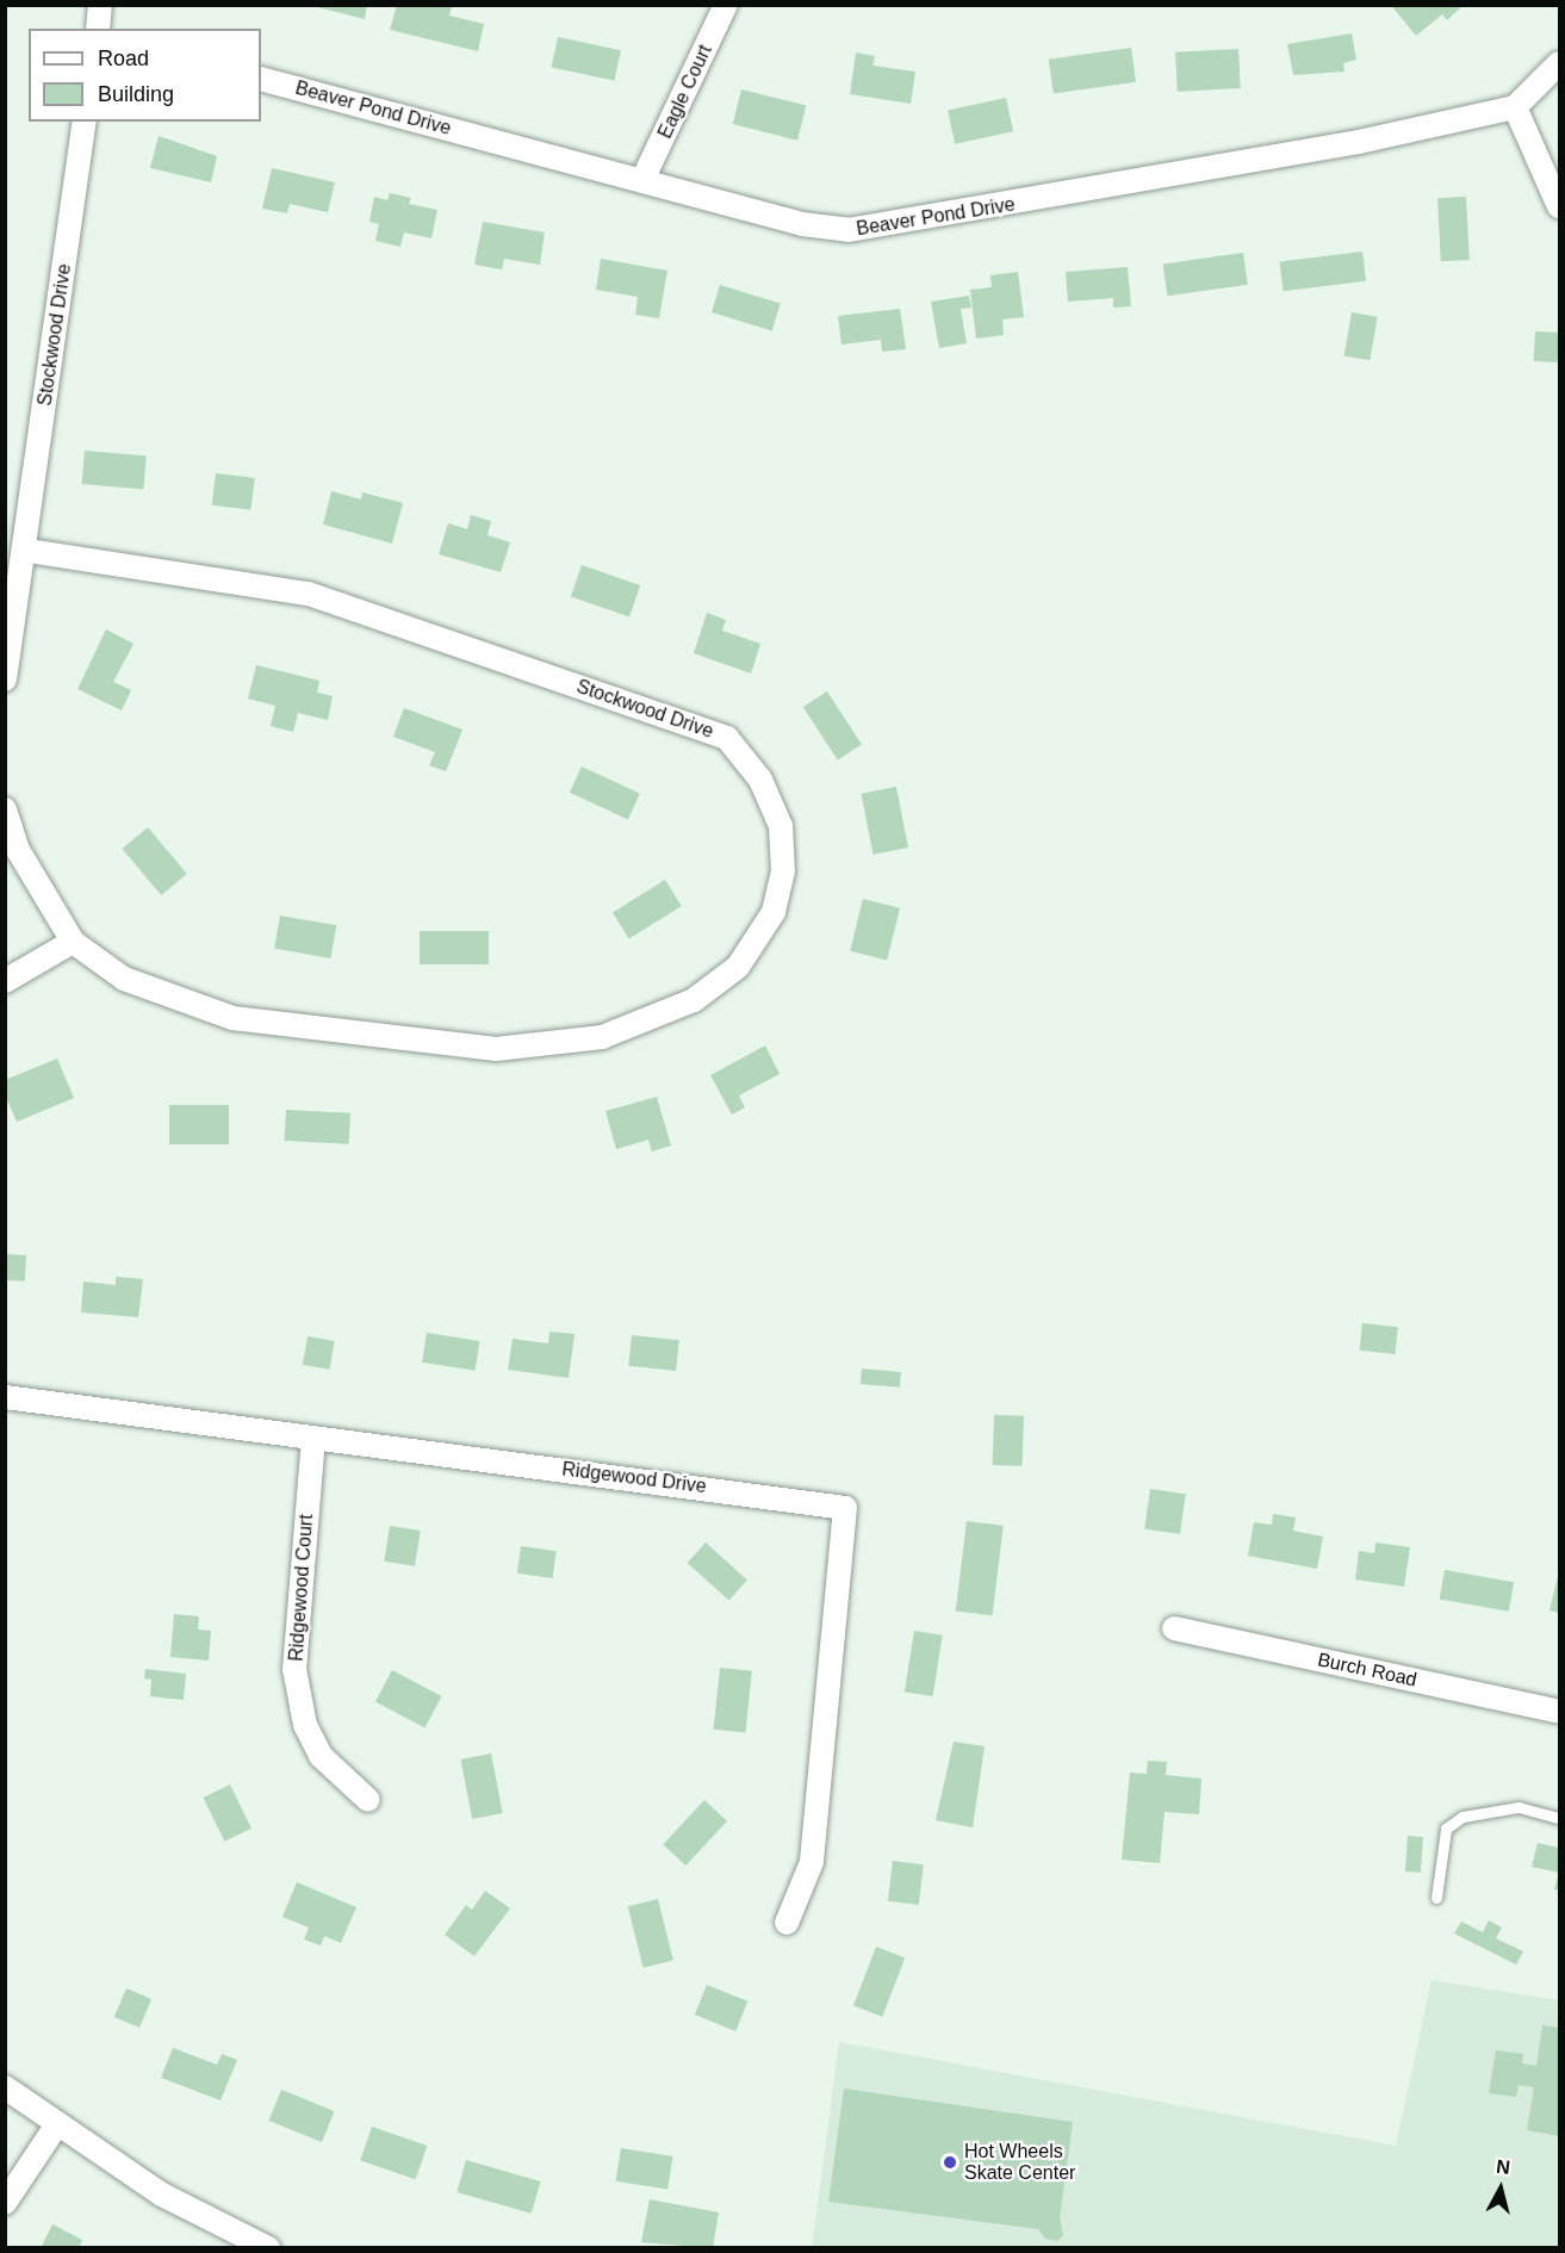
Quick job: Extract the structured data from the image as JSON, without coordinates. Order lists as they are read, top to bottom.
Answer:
{
  "streets": {
    "street": [
      "Eagle Court",
      "Beaver Pond Drive",
      "Stockwood Drive",
      "Ridgewood Drive",
      "Ridgewood Court",
      "Burch Road"
    ]
  },
  "crossings": [
    ["Eagle Court", "Beaver Pond Drive"],
    ["Ridgewood Drive", "Ridgewood Court"]
  ],
  "places": ["Hot Wheels Skate Center"],
  "legend": ["Road", "Building"],
  "north": "top"
}
